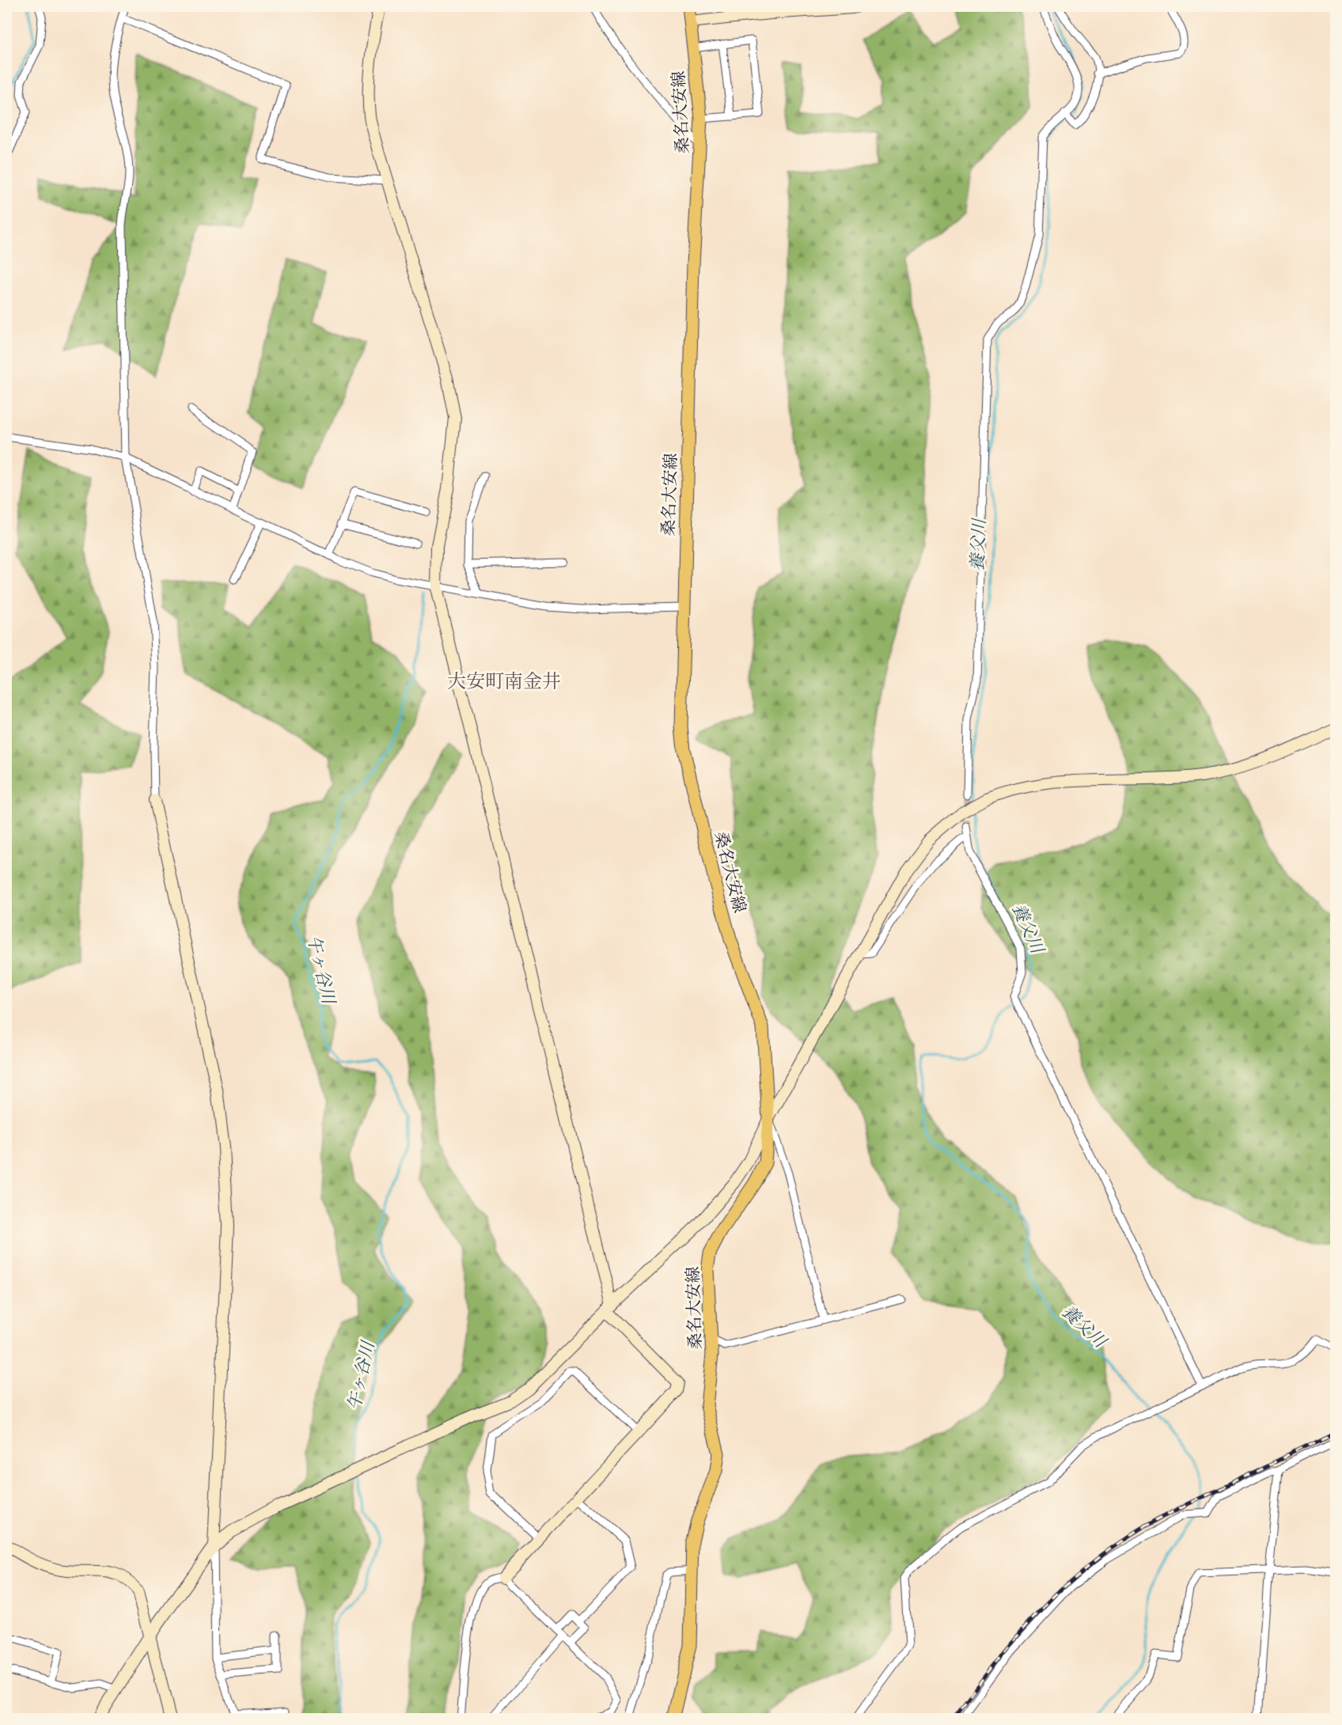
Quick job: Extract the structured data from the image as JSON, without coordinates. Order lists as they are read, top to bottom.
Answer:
{
  "streets": {
    "main road": ["桑名大安線"]
  },
  "districts": ["大安町南金井"],
  "water": ["養父川", "午ヶ谷川"]
}
